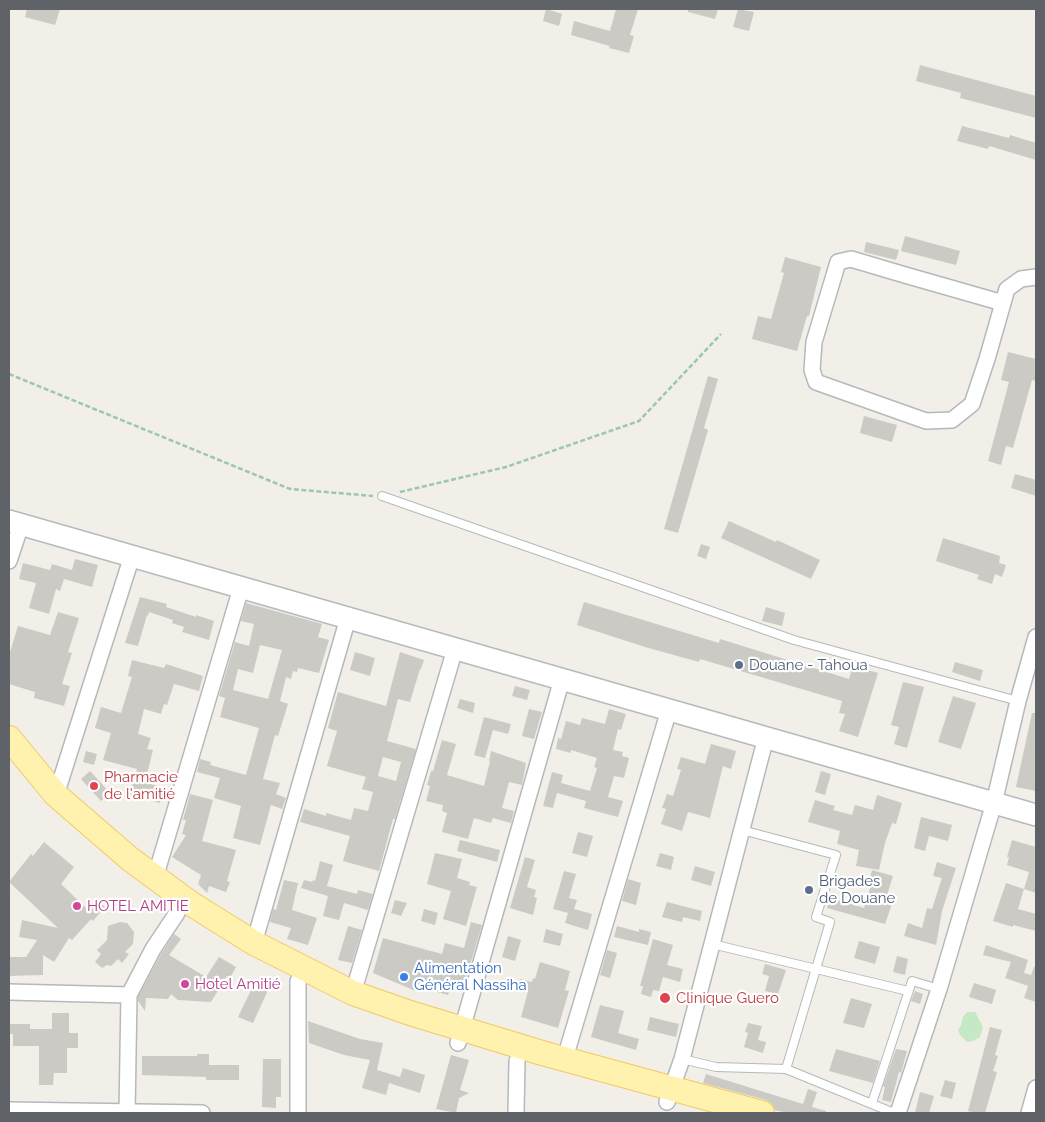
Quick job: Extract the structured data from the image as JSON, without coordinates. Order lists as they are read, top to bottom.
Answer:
{
  "places": [
    "Douane - Tahoua",
    "Pharmacie de l'amitié",
    "Brigades de Douane",
    "HOTEL AMITIE",
    "Alimentation Général Nassiha",
    "Hotel Amitié",
    "Clinique Guero"
  ]
}
